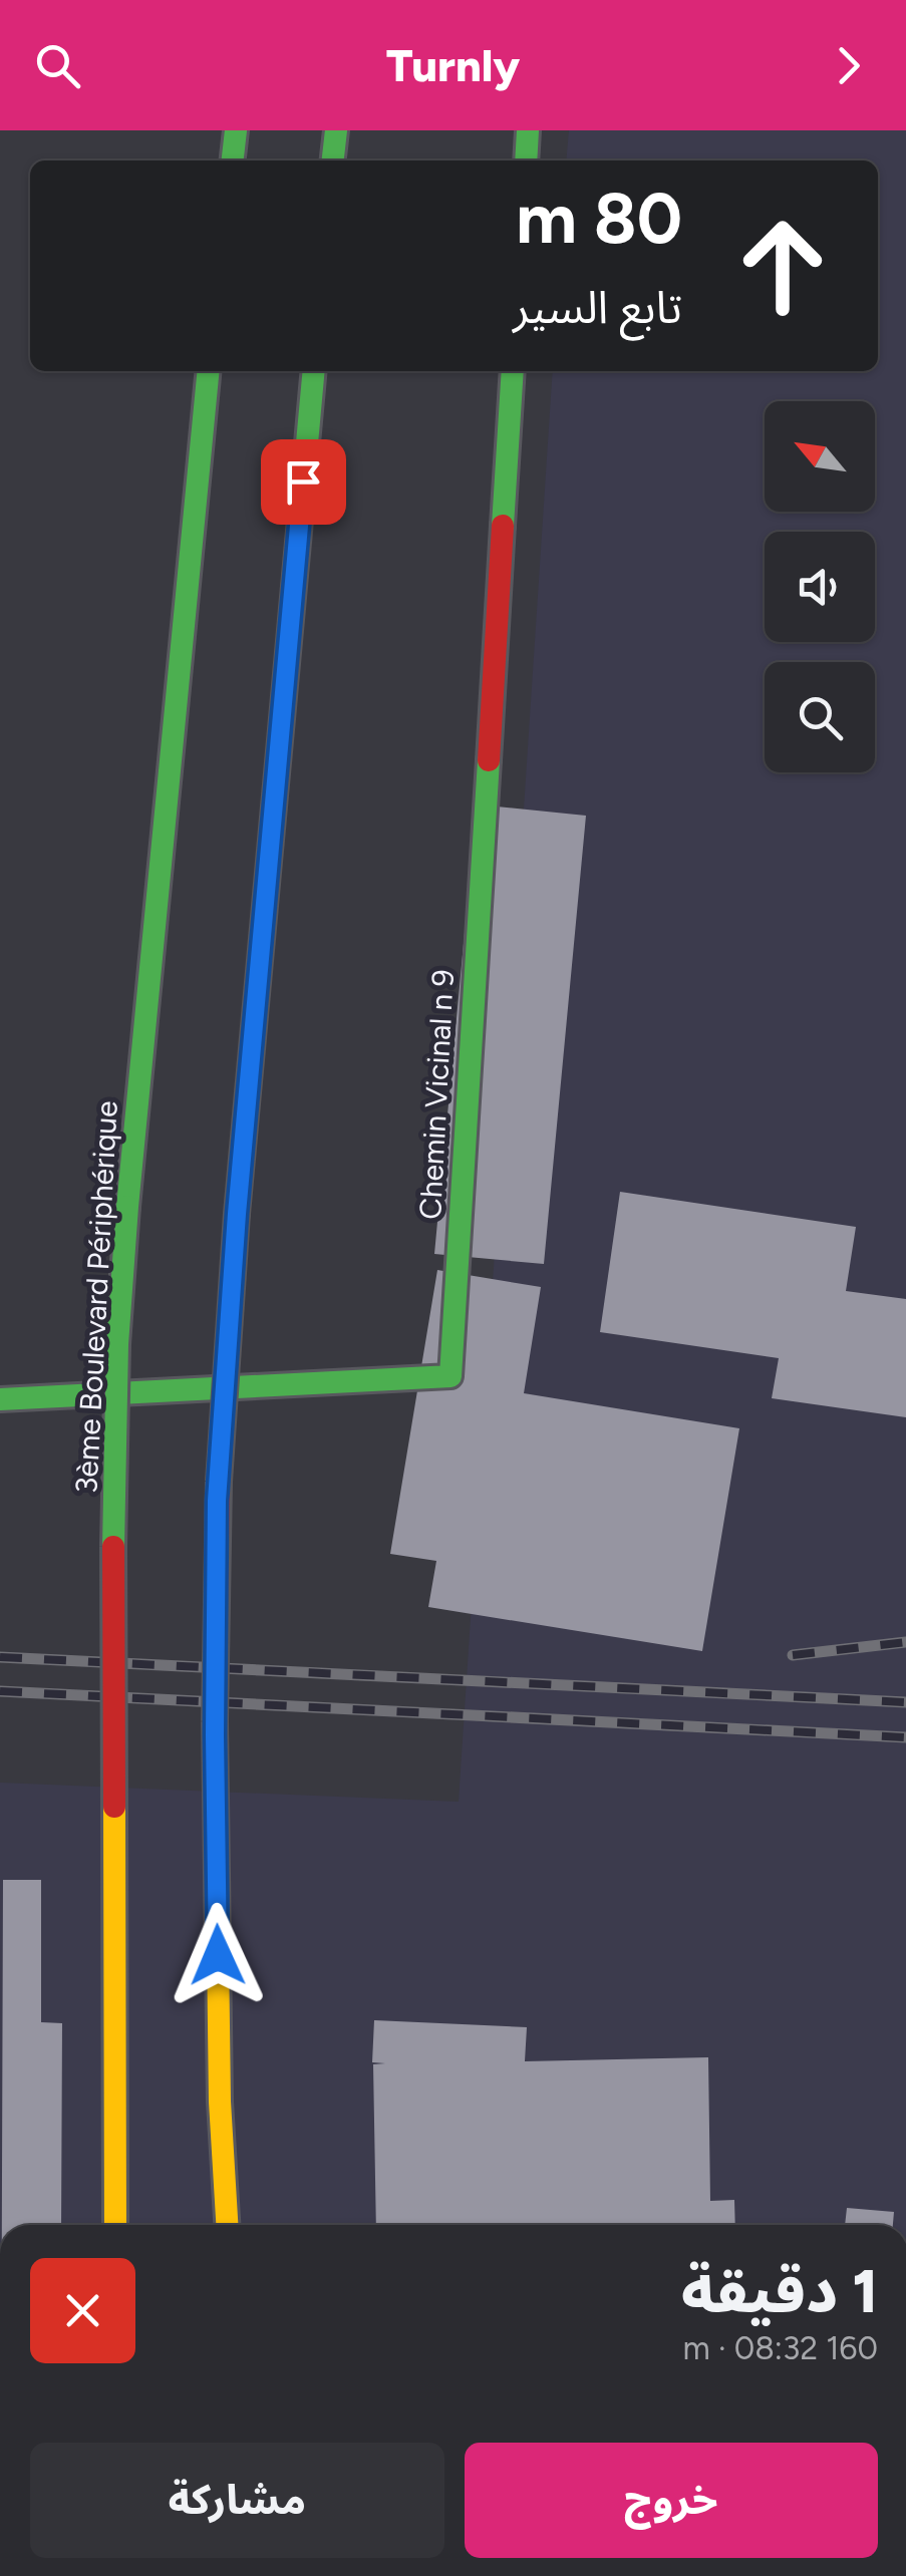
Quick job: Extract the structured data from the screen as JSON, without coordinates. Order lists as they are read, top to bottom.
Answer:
{
  "streets": {
    "main road": ["Chemin Vicinal n 9", "3ème Boulevard Périphérique"]
  },
  "north": "top left",
  "page": {
    "header": "Turnly",
    "turn": ["80 m", "تابع السير"],
    "heading": ["1 دقيقة", "160 m · 08:32"],
    "buttons": ["خروج", "مشاركة"]
  }
}
